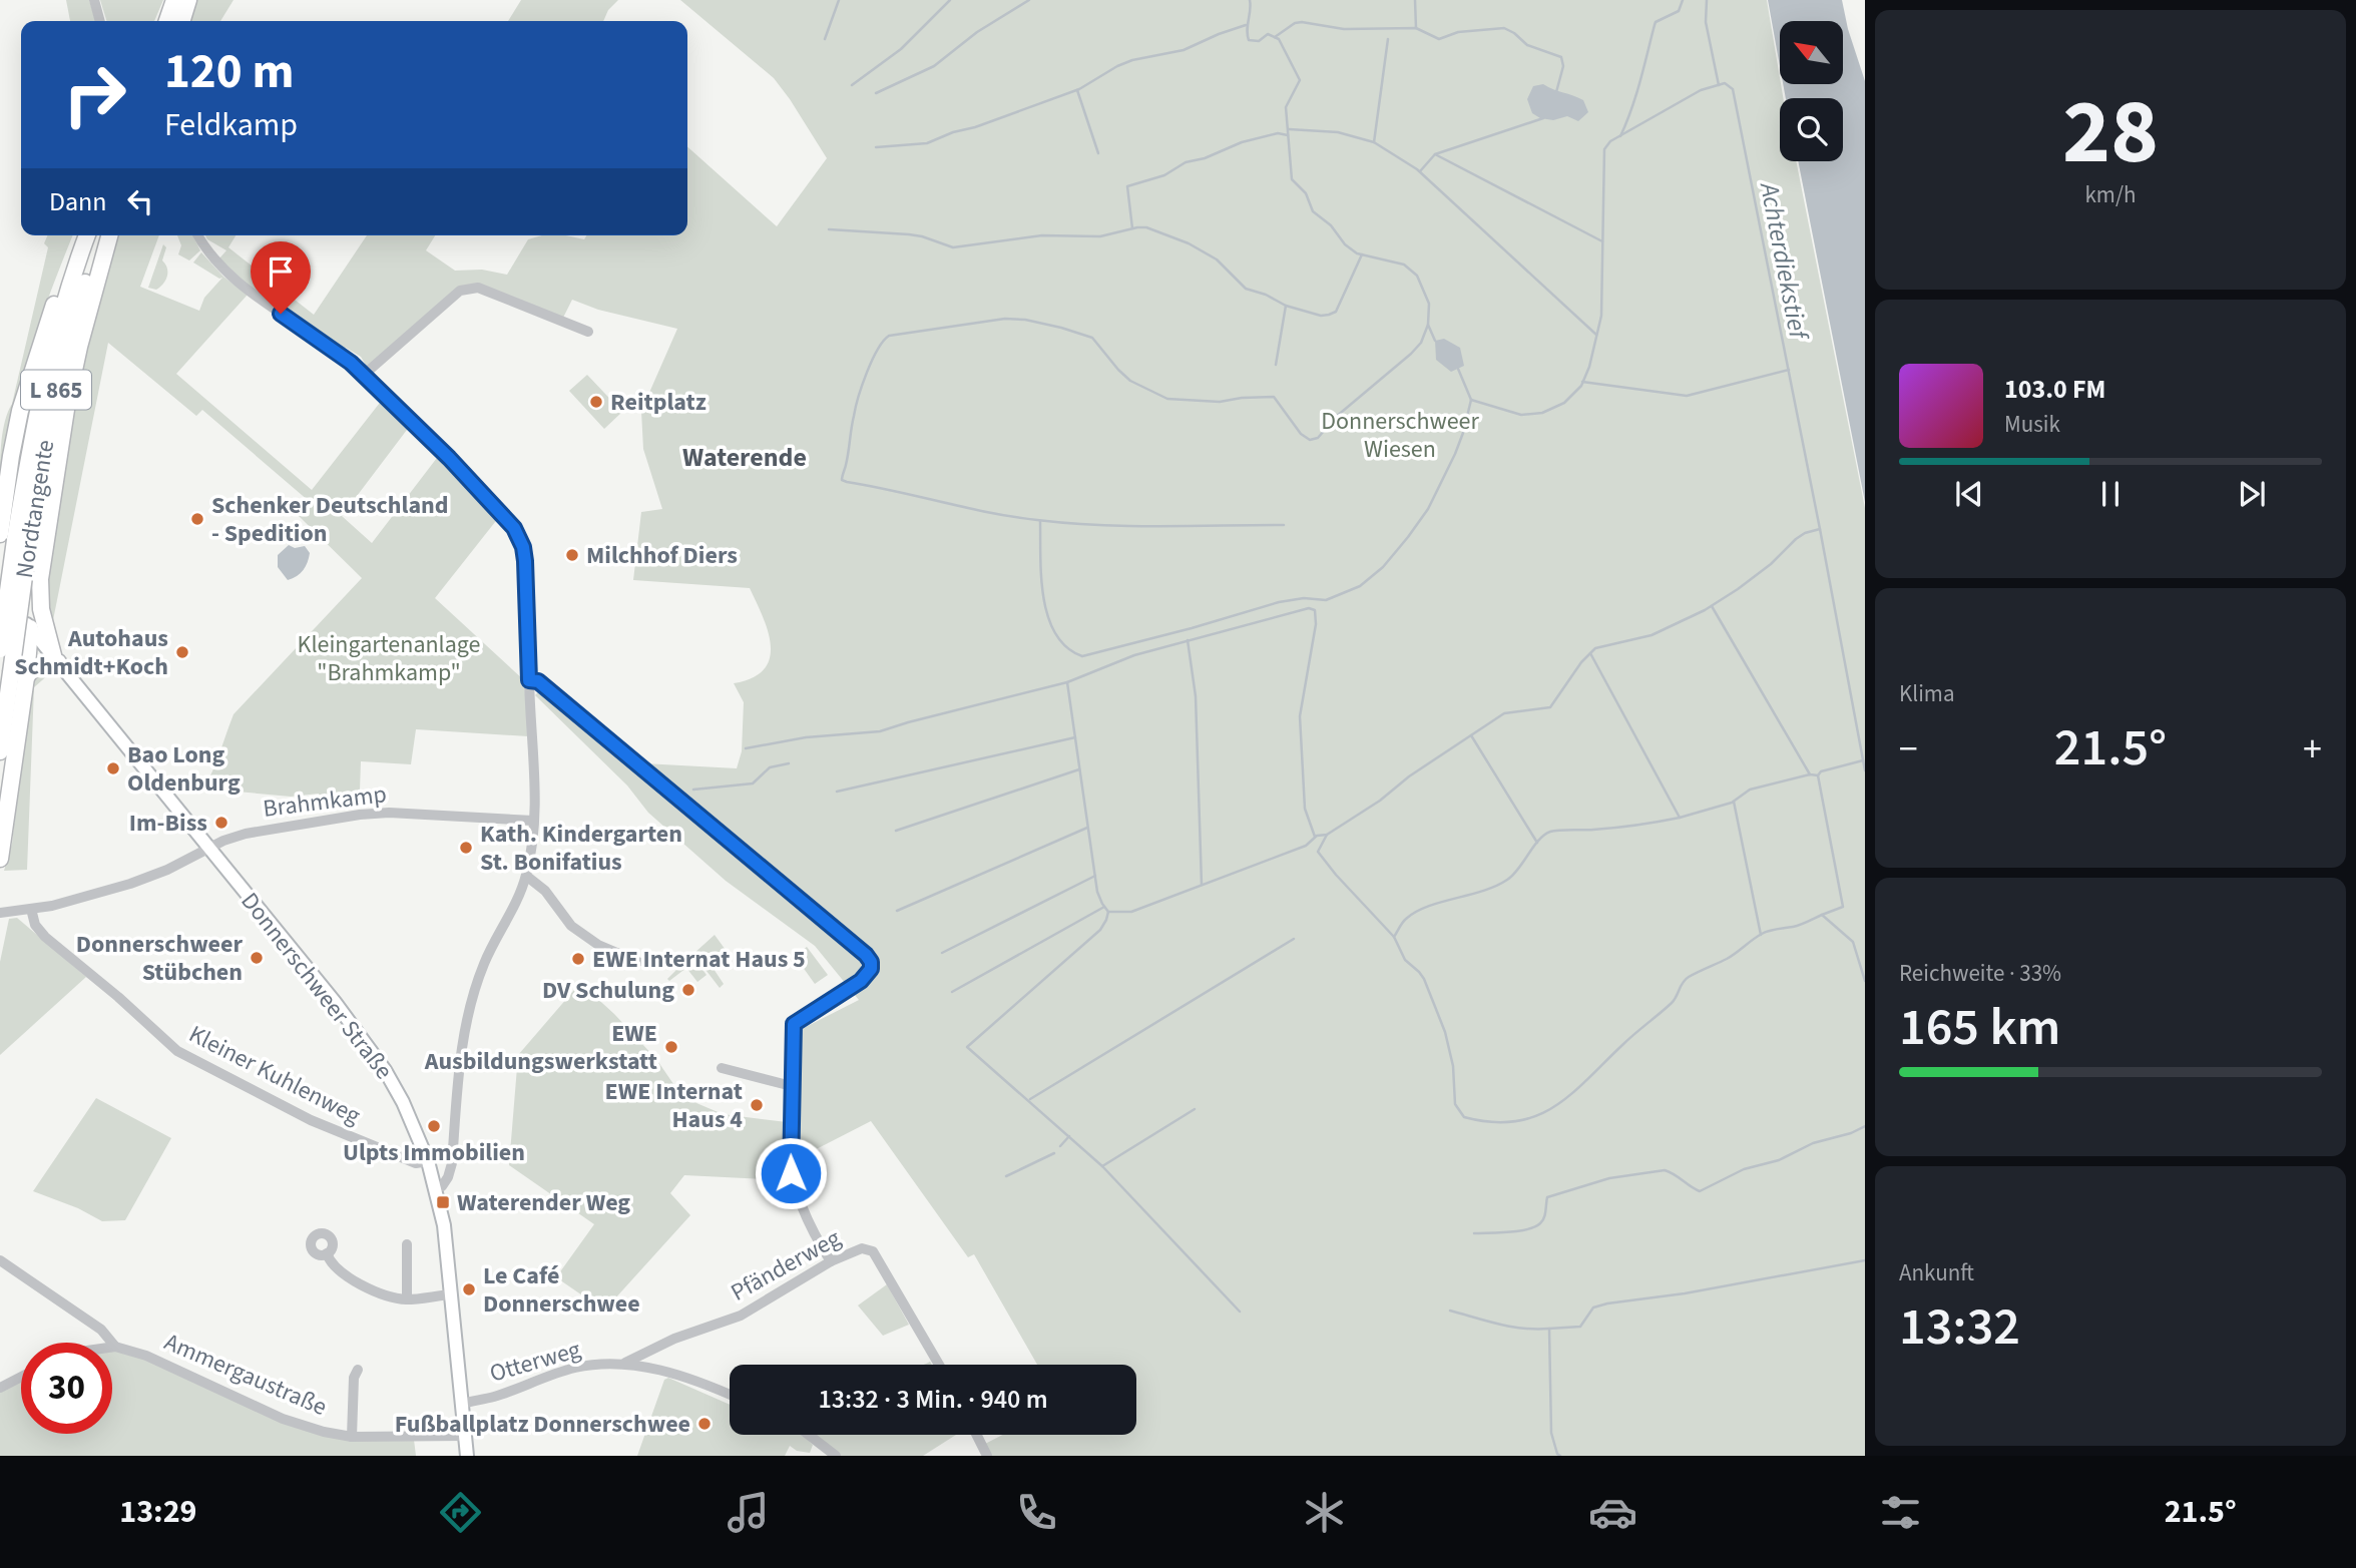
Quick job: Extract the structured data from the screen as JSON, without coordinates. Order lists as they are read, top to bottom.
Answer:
{
  "streets": {
    "highway": ["L 865", "Nordtangente"],
    "main road": ["Donnerschweer Straße"],
    "street": [
      "Brahmkamp",
      "Kleiner Kuhlenweg",
      "Pfänderweg",
      "Otterweg",
      "Ammergaustraße"
    ]
  },
  "crossings": [
    ["Brahmkamp", "Donnerschweer Straße"],
    ["Brahmkamp", "Kleiner Kuhlenweg"],
    ["Donnerschweer Straße", "Kleiner Kuhlenweg"],
    ["Donnerschweer Straße", "Otterweg"],
    ["Donnerschweer Straße", "Ammergaustraße"],
    ["Pfänderweg", "Otterweg"]
  ],
  "districts": ["Waterende"],
  "water": ["Achterdiekstief"],
  "parks": ["Donnerschweer Wiesen", "Kleingartenanlage \"Brahmkamp\""],
  "places": {
    "other": [
      "Reitplatz",
      "Schenker Deutschland - Spedition",
      "Milchhof Diers",
      "Autohaus Schmidt+Koch",
      "Bao Long Oldenburg",
      "Im-Biss",
      "Kath. Kindergarten St. Bonifatius",
      "Donnerschweer Stübchen",
      "EWE Internat Haus 5",
      "DV Schulung",
      "EWE Ausbildungswerkstatt",
      "EWE Internat Haus 4",
      "Ulpts Immobilien",
      "Le Café Donnerschwee",
      "Fußballplatz Donnerschwee"
    ],
    "transit": ["Waterender Weg"]
  },
  "north": "top left",
  "page": {
    "tile": [
      ["28", "km/h"],
      "Klima",
      ["Reichweite · 33%", "165 km"],
      ["Ankunft", "13:32"]
    ],
    "turn": ["120 m", "Feldkamp"],
    "then": "Dann",
    "song": ["103.0 FM", "Musik"],
    "heat": ["−", "21.5°", "+"],
    "limit": "30",
    "trip": "13:32 · 3 Min. · 940 m",
    "tabs": ["13:29", "21.5°"]
  }
}
